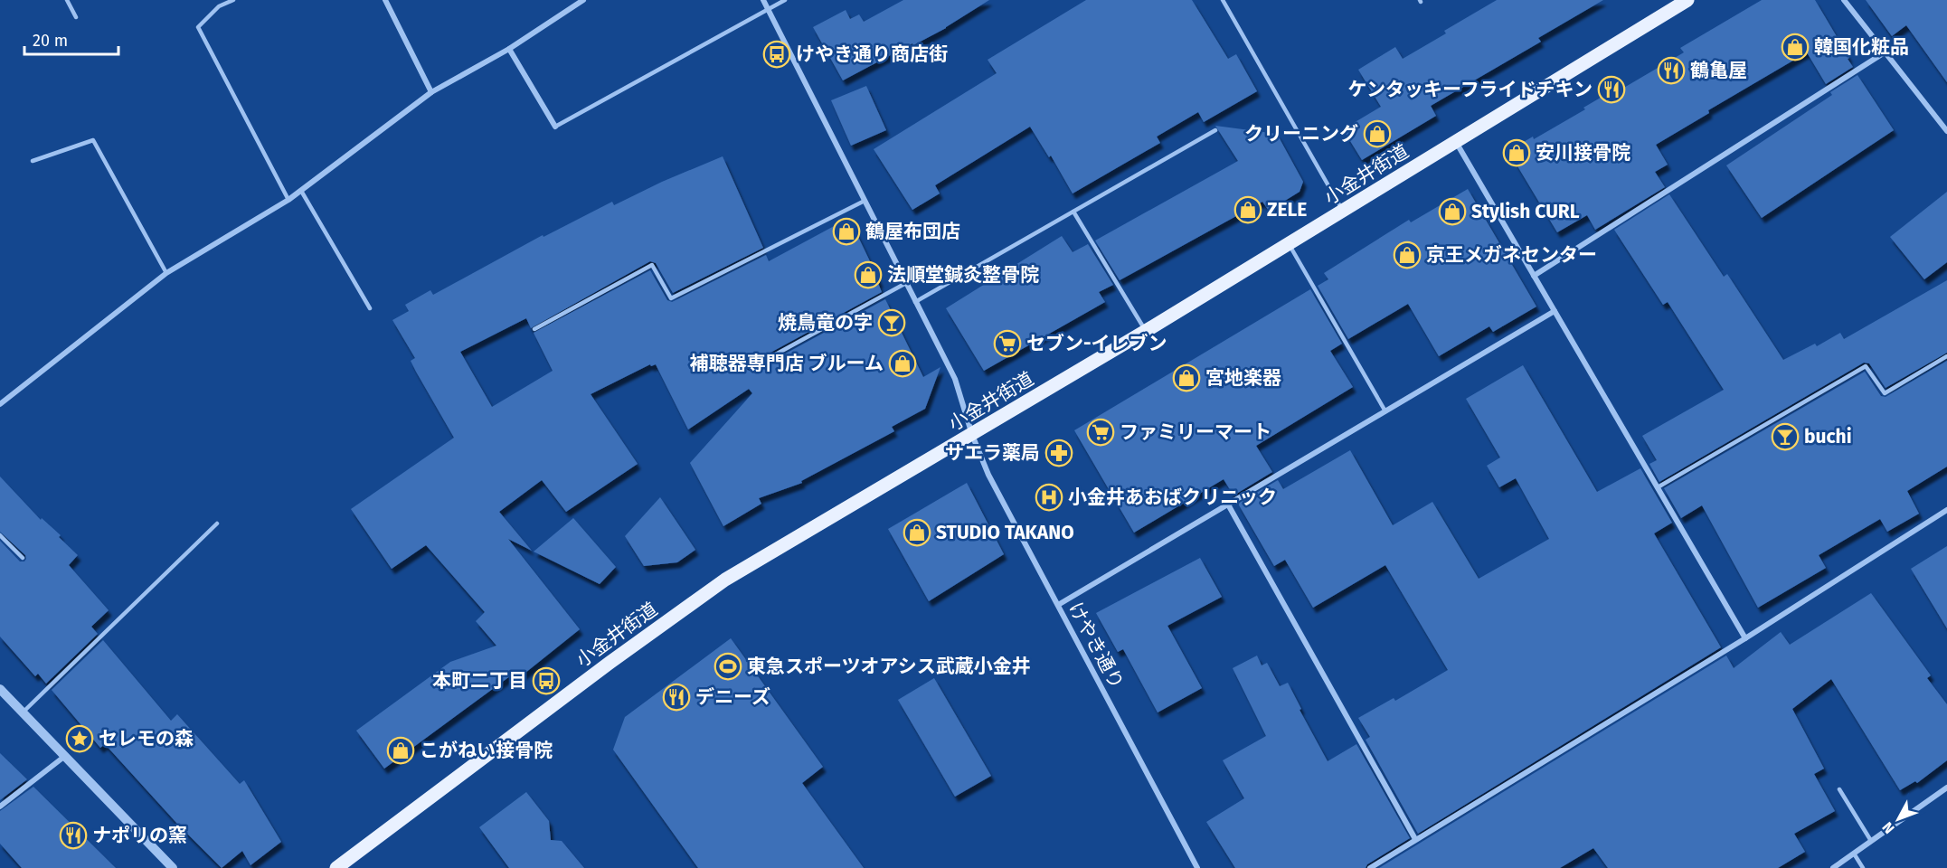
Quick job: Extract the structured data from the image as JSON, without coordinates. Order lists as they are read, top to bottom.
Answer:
{
  "streets": {
    "main road": ["小金井街道"],
    "street": ["けやき通り"]
  },
  "crossings": [
    ["小金井街道", "けやき通り"]
  ],
  "places": {
    "shop": [
      "韓国化粧品",
      "クリーニング",
      "安川接骨院",
      "ZELE",
      "Stylish CURL",
      "鶴屋布団店",
      "京王メガネセンター",
      "法順堂鍼灸整骨院",
      "補聴器専門店 ブルーム",
      "宮地楽器",
      "STUDIO TAKANO",
      "こがねい接骨院"
    ],
    "bus stop": ["けやき通り商店街", "本町二丁目"],
    "restaurant": [
      "鶴亀屋",
      "ケンタッキーフライドチキン",
      "デニーズ",
      "ナポリの窯"
    ],
    "bar": ["焼鳥竜の字", "buchi"],
    "supermarket": ["セブン-イレブン", "ファミリーマート"],
    "pharmacy": ["サエラ薬局"],
    "hospital": ["小金井あおばクリニック"],
    "sports": ["東急スポーツオアシス武蔵小金井"],
    "place": ["セレモの森"]
  },
  "scale_bar": "20 m",
  "north": "bottom left"
}
